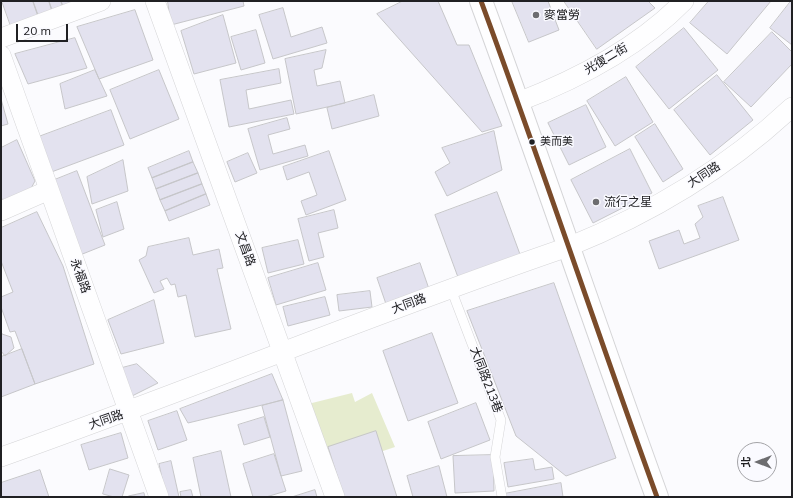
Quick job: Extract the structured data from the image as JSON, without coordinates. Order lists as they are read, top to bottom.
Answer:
{
  "streets": {
    "street": [
      "光復二街",
      "大同路",
      "文昌路",
      "永福路"
    ],
    "lane": ["大同路213巷"]
  },
  "crossings": [
    ["大同路", "文昌路"],
    ["大同路", "永福路"],
    ["大同路", "大同路213巷"]
  ],
  "places": ["麥當勞", "美而美", "流行之星"],
  "scale_bar": "20 m",
  "north": "left"
}
